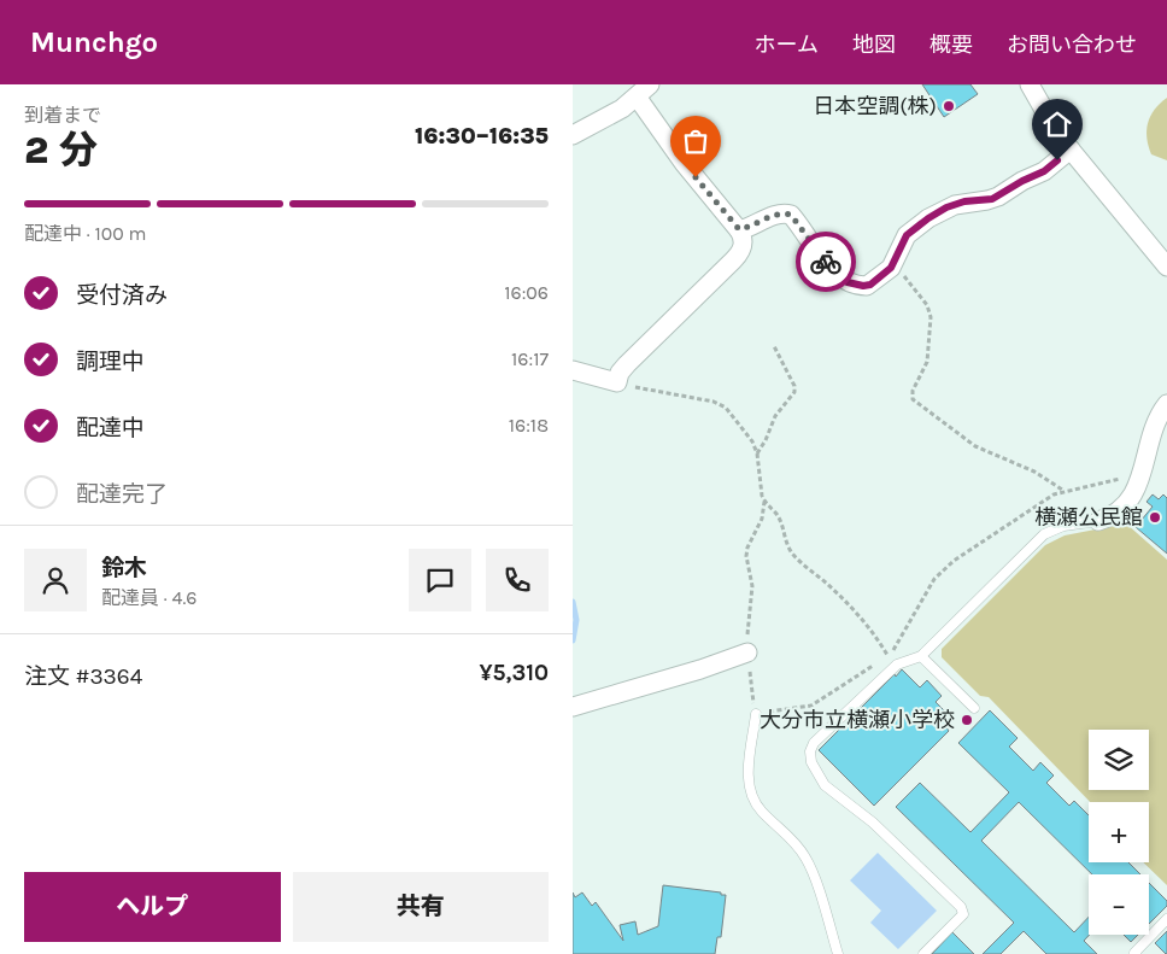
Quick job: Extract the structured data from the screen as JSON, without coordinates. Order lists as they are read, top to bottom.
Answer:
{
  "places": ["日本空調(株)", "横瀬公民館", "大分市立横瀬小学校"],
  "page": {
    "header": "Munchgo",
    "nav": [
      "ホーム",
      "地図",
      "概要",
      "お問い合わせ"
    ],
    "heading": ["2 分", "到着まで", "16:30–16:35"],
    "panel": [
      "鈴木",
      "配達員 · 4.6",
      "注文 #3364",
      "¥5,310"
    ],
    "bar": "配達中 · 100 m",
    "list": [
      ["受付済み", "16:06"],
      ["調理中", "16:17"],
      ["配達中", "16:18"],
      "配達完了"
    ],
    "map_buttons": ["+", "−"],
    "buttons": ["ヘルプ", "共有"]
  }
}
